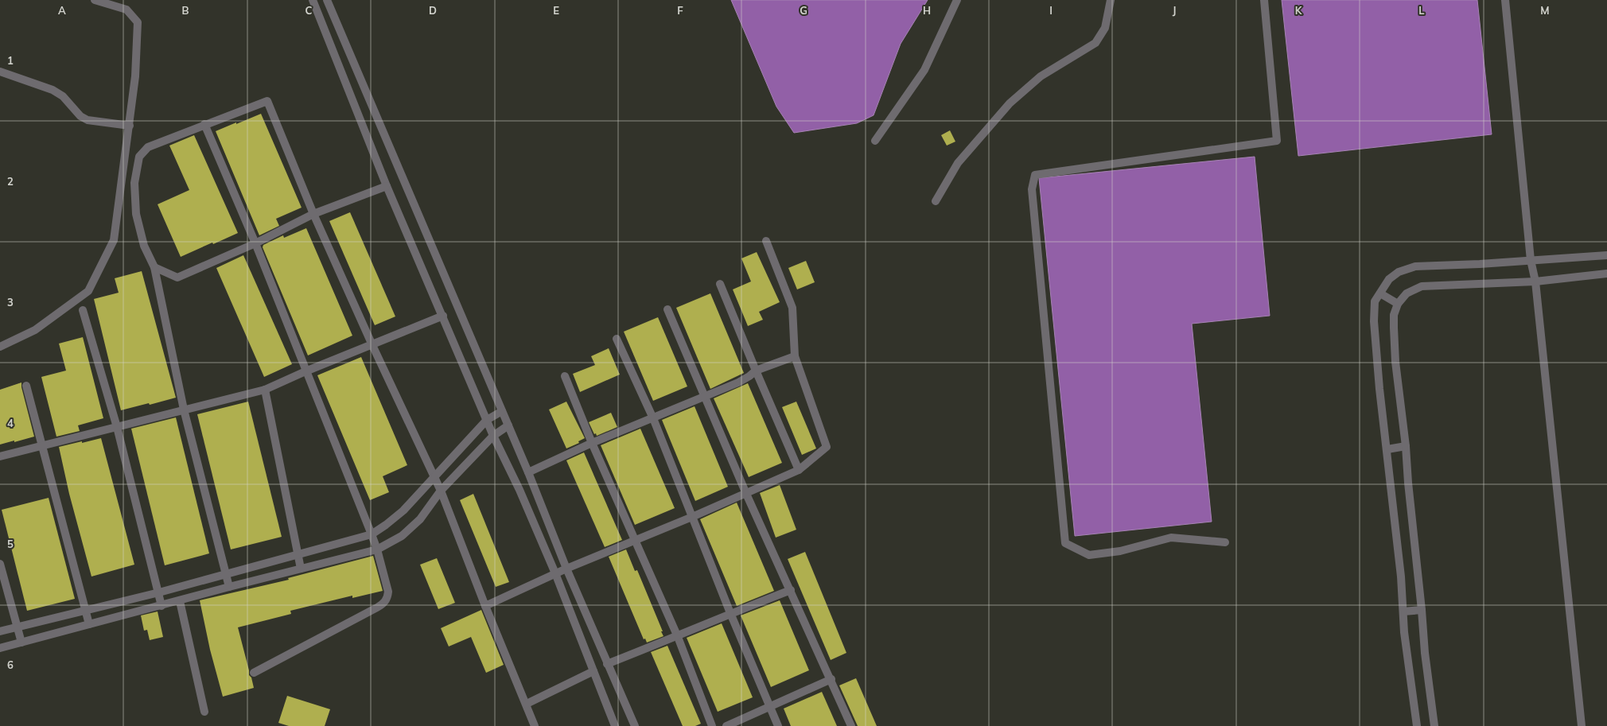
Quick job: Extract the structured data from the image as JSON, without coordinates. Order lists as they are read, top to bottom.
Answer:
{
  "grid": {
    "columns": [
      "A",
      "B",
      "C",
      "D",
      "E",
      "F",
      "G",
      "H",
      "I",
      "J",
      "K",
      "L",
      "M"
    ],
    "rows": [
      "1",
      "2",
      "3",
      "4",
      "5",
      "6"
    ]
  }
}
